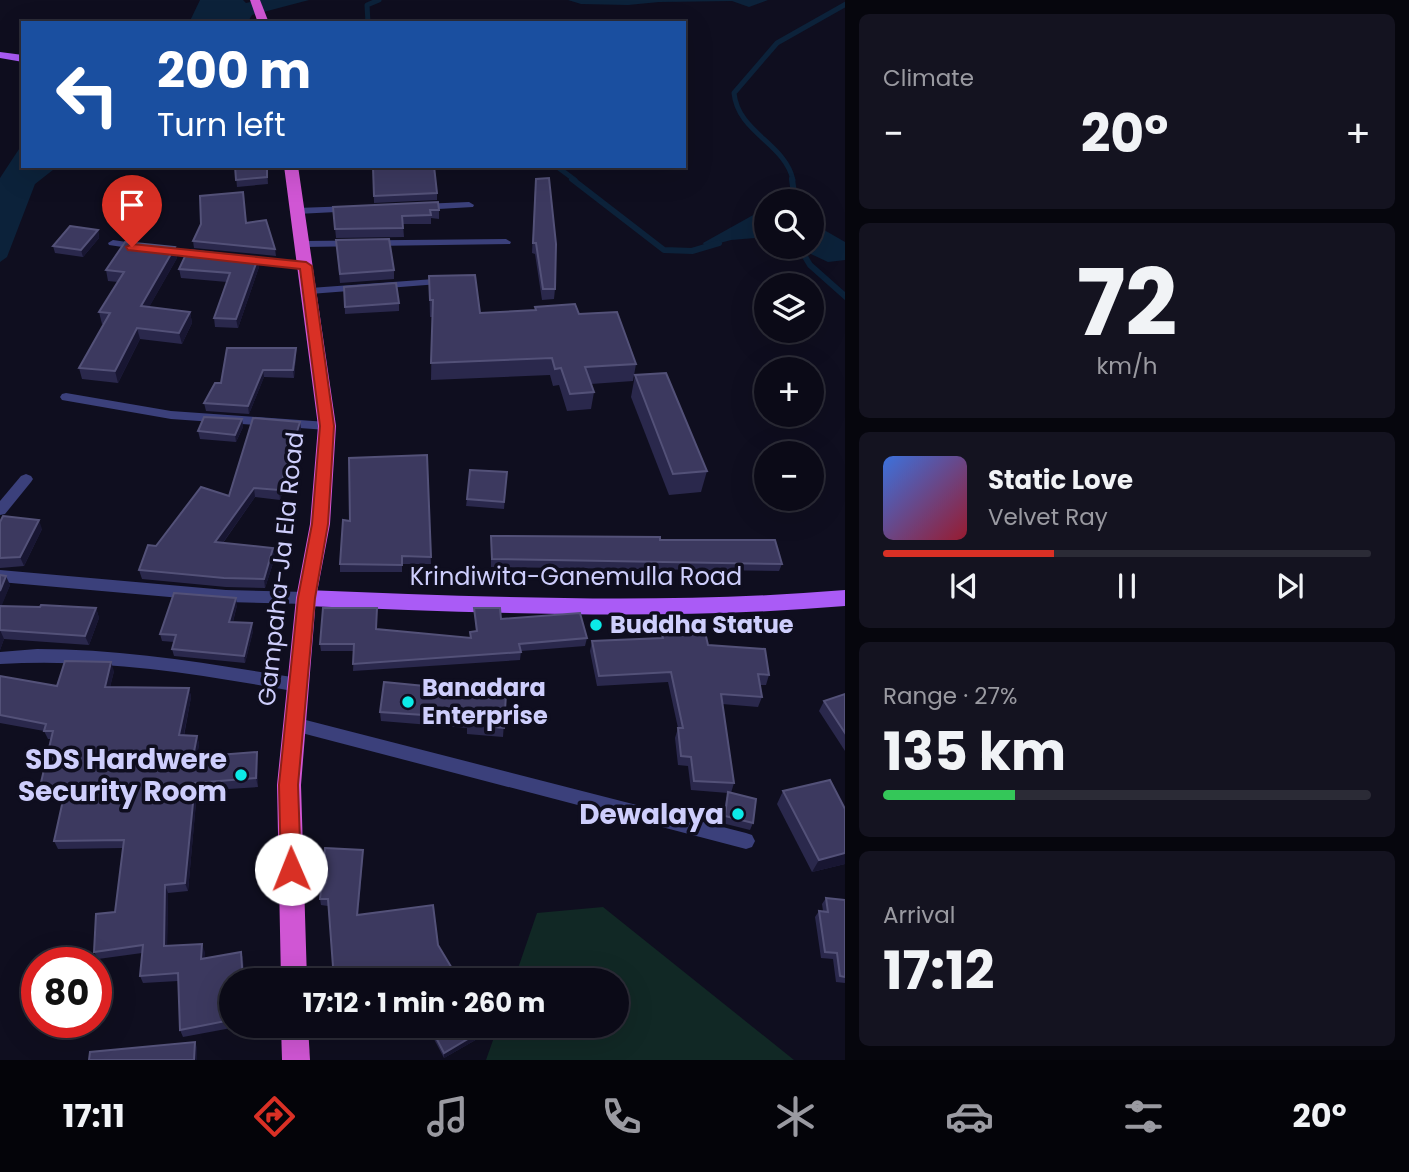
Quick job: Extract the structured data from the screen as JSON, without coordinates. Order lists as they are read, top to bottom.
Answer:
{
  "streets": {
    "highway": ["Gampaha-Ja Ela Road"],
    "main road": ["Krindiwita-Ganemulla Road"]
  },
  "crossings": [
    ["Gampaha-Ja Ela Road", "Krindiwita-Ganemulla Road"]
  ],
  "places": [
    "Buddha Statue",
    "Banadara Enterprise",
    "SDS Hardwere Security Room",
    "Dewalaya"
  ],
  "page": {
    "tile": [
      "Climate",
      ["72", "km/h"],
      ["Range · 27%", "135 km"],
      ["Arrival", "17:12"]
    ],
    "turn": ["200 m", "Turn left"],
    "heat": ["−", "20°", "+"],
    "map_buttons": ["+", "−"],
    "song": ["Static Love", "Velvet Ray"],
    "limit": "80",
    "trip": "17:12 · 1 min · 260 m",
    "tabs": ["17:11", "20°"]
  }
}
